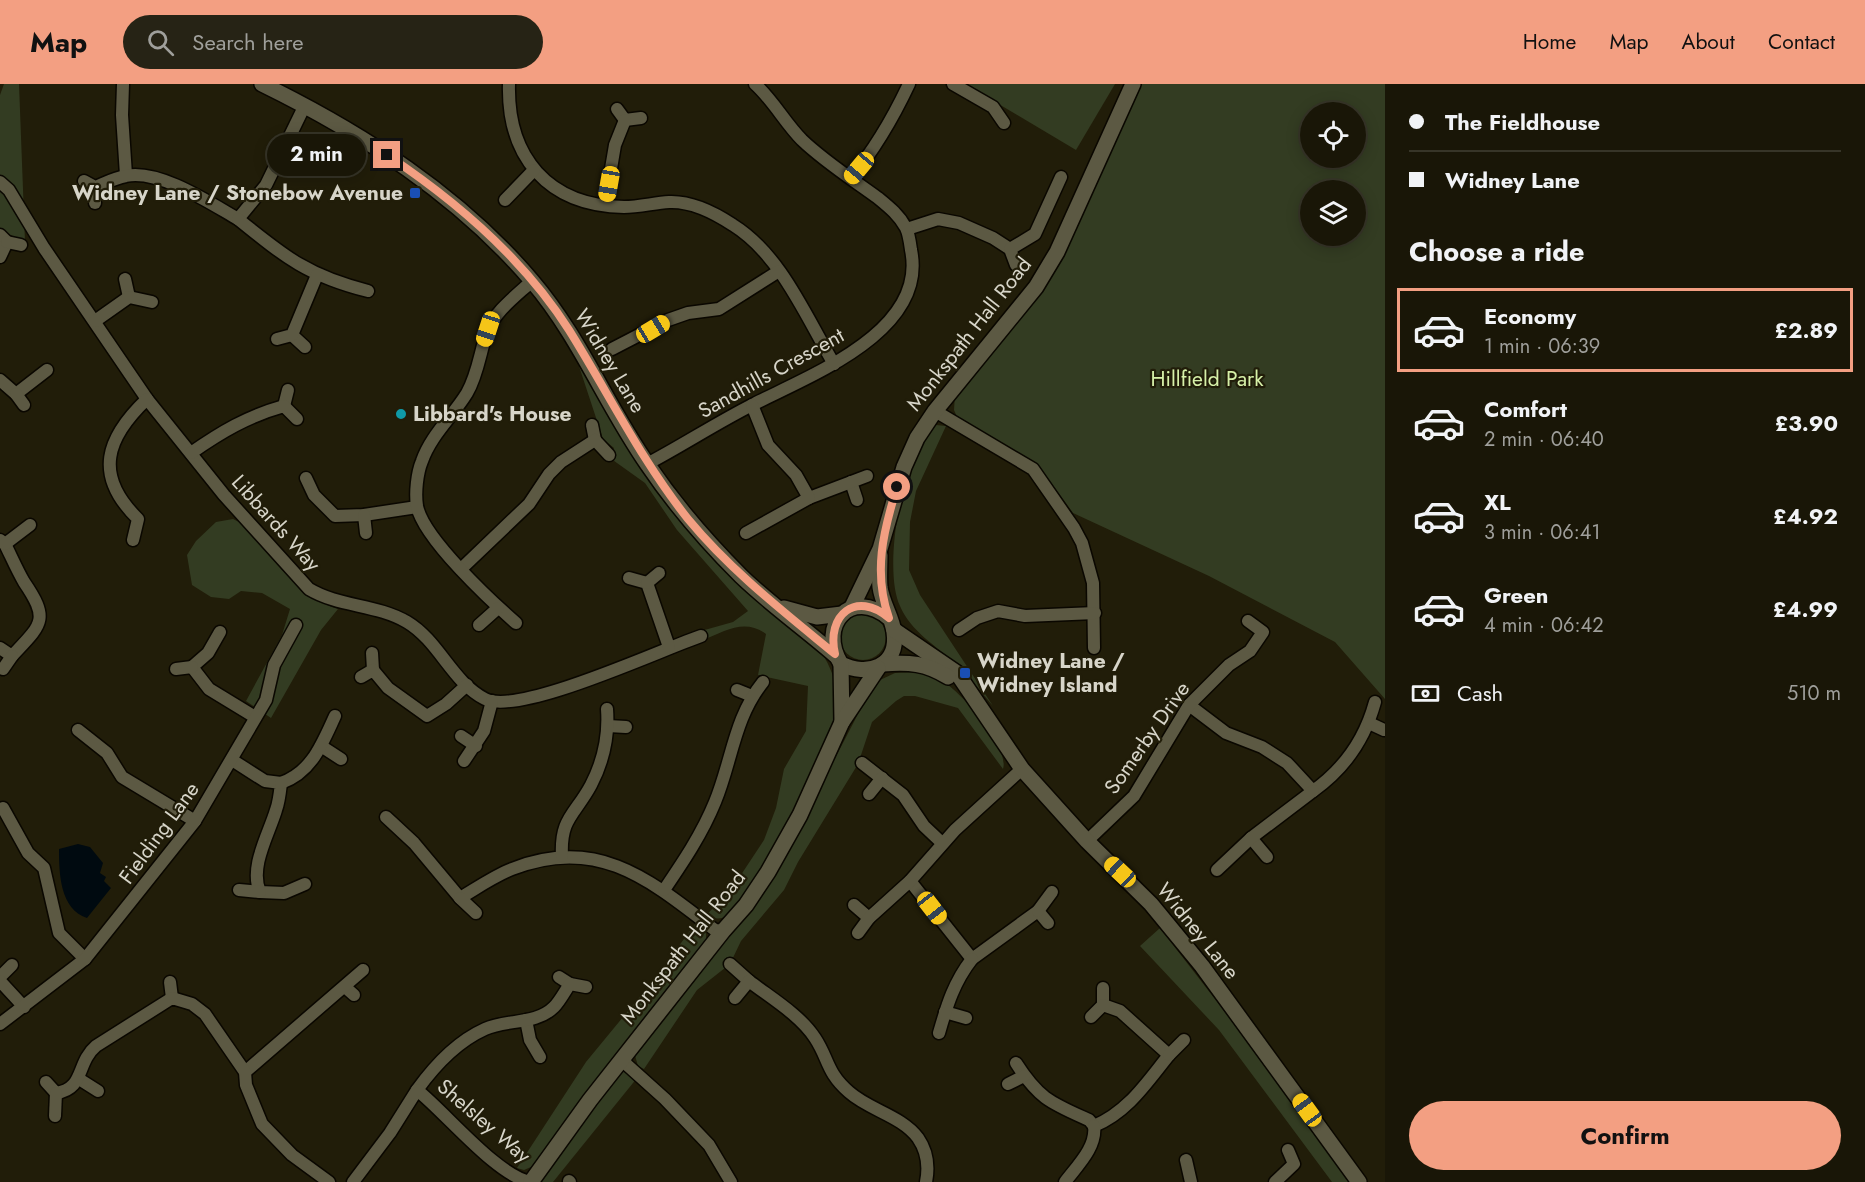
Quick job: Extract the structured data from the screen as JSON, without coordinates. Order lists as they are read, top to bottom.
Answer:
{
  "streets": {
    "street": [
      "Monkspath Hall Road",
      "Widney Lane",
      "Sandhills Crescent",
      "Libbards Way",
      "Somerby Drive",
      "Fielding Lane",
      "Shelsley Way"
    ]
  },
  "crossings": [
    ["Monkspath Hall Road", "Widney Lane"],
    ["Monkspath Hall Road", "Shelsley Way"],
    ["Widney Lane", "Sandhills Crescent"],
    ["Widney Lane", "Somerby Drive"]
  ],
  "parks": ["Hillfield Park"],
  "places": {
    "transit": ["Widney Lane / Stonebow Avenue", "Widney Lane / Widney Island"],
    "other": ["Libbard's House"]
  },
  "page": {
    "header": "Map",
    "search": "Search here",
    "nav": [
      "Home",
      "Map",
      "About",
      "Contact"
    ],
    "banner": ["The Fieldhouse", "Widney Lane"],
    "bubble": "2 min",
    "heading": "Choose a ride",
    "list": [
      {
        "name": "Economy",
        "note": "1 min · 06:39",
        "value": "£2.89"
      },
      {
        "name": "Comfort",
        "note": "2 min · 06:40",
        "value": "£3.90"
      },
      {
        "name": "XL",
        "note": "3 min · 06:41",
        "value": "£4.92"
      },
      {
        "name": "Green",
        "note": "4 min · 06:42",
        "value": "£4.99"
      }
    ],
    "pay": ["Cash", "510 m"],
    "buttons": "Confirm"
  }
}
